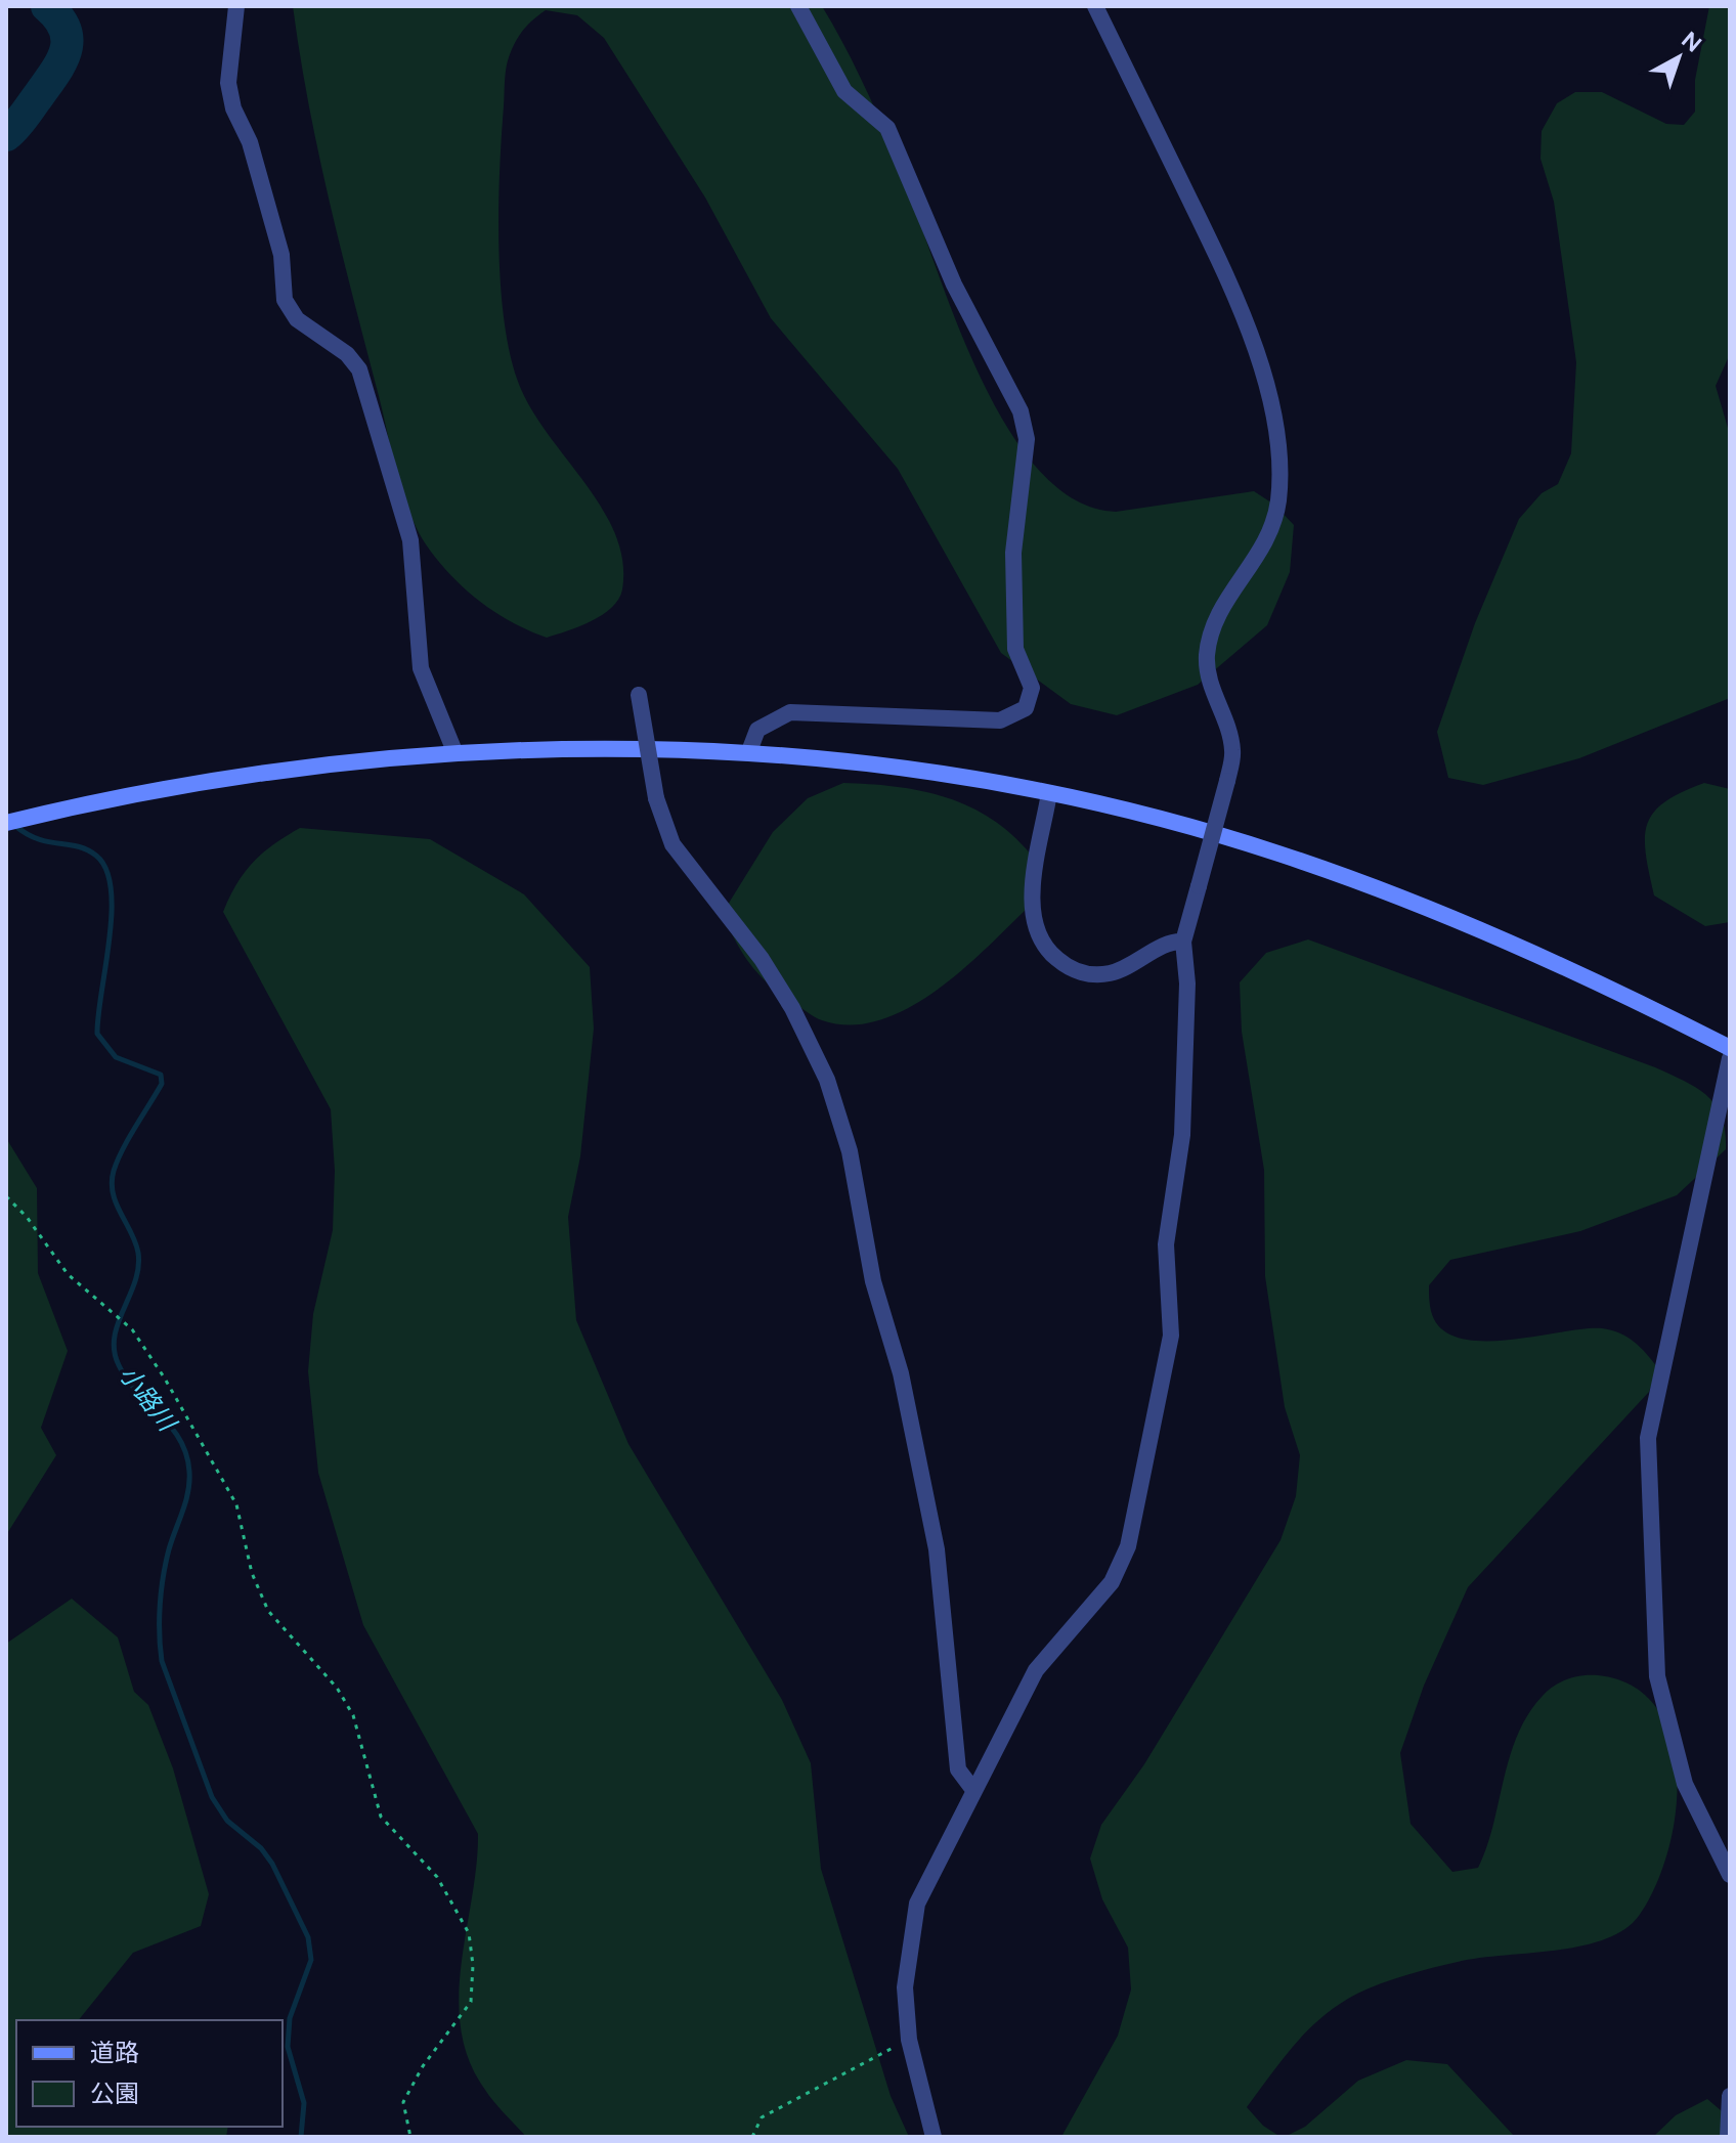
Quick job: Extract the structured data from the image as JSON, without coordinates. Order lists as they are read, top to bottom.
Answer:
{
  "water": ["小路川"],
  "legend": ["道路", "公園"],
  "north": "top right"
}
